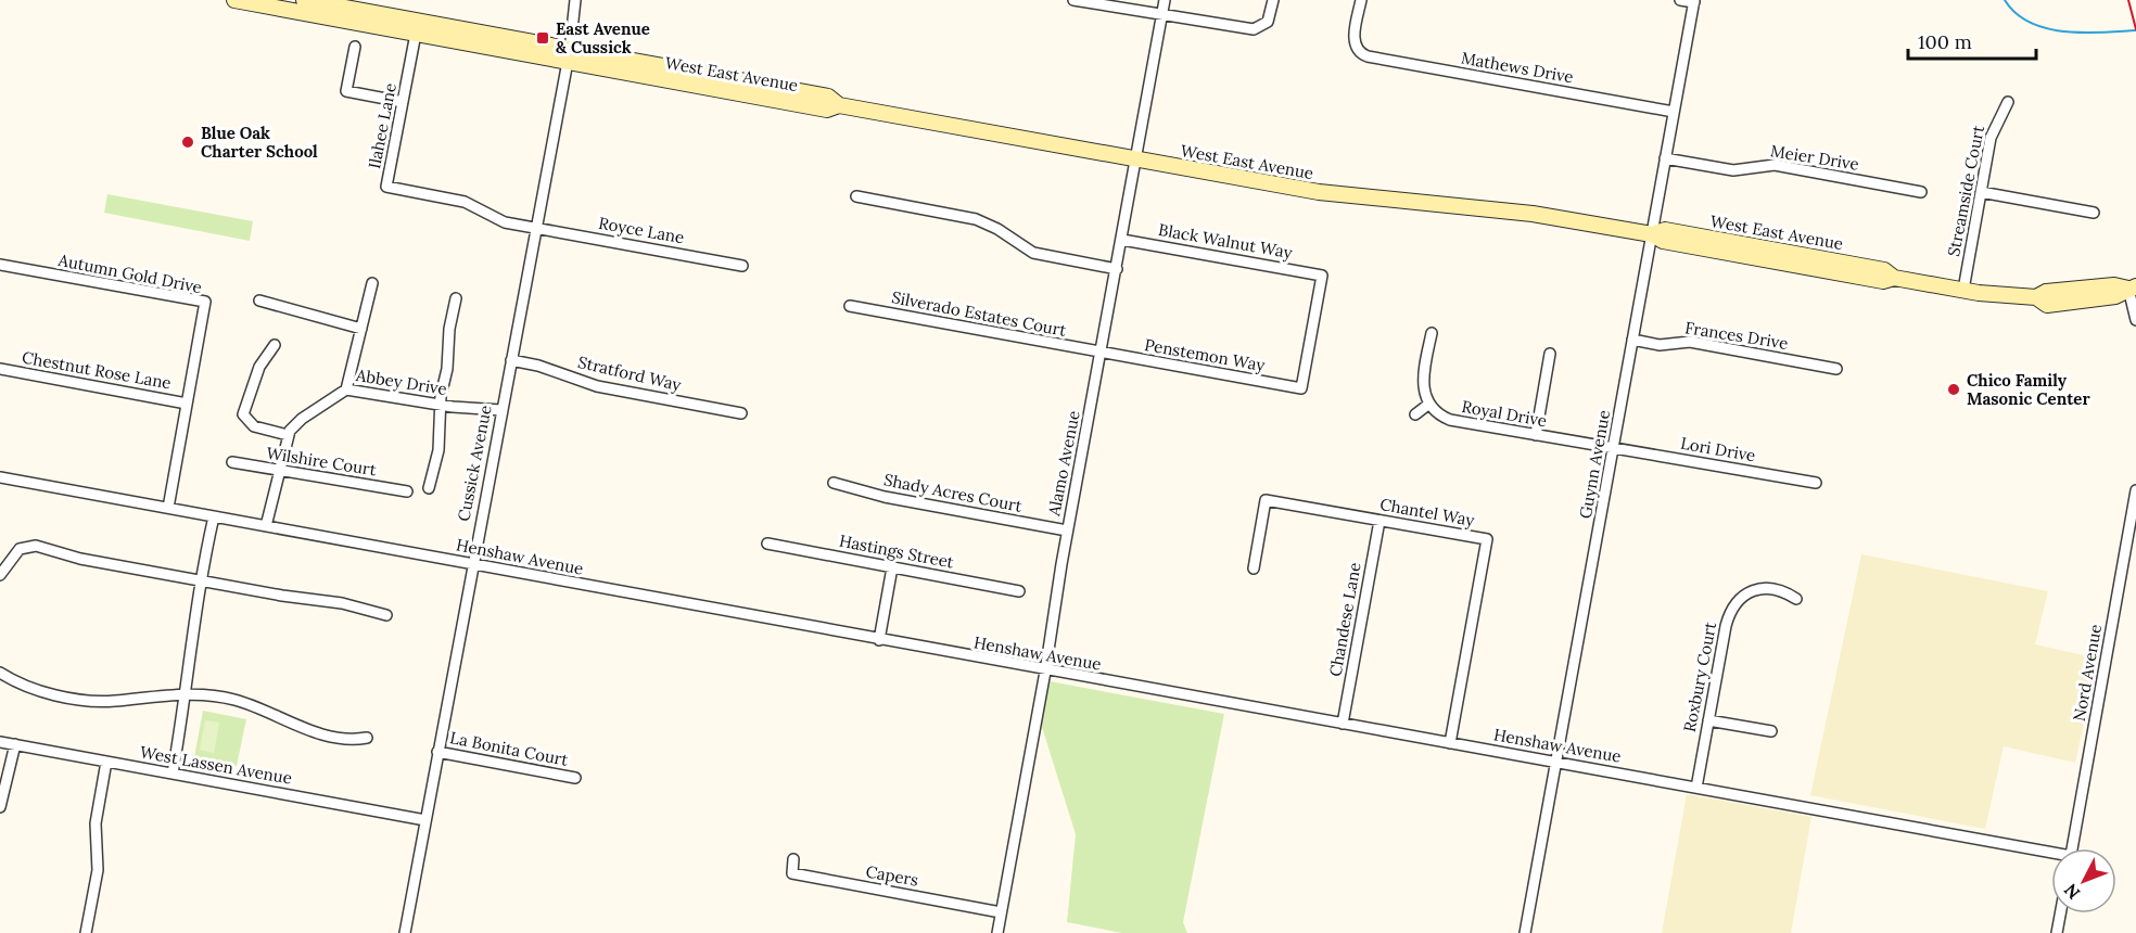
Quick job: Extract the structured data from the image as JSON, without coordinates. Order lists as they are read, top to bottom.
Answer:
{
  "streets": {
    "main road": ["West East Avenue"],
    "street": [
      "Mathews Drive",
      "Ilahee Lane",
      "Meier Drive",
      "Streamside Court",
      "Royce Lane",
      "Black Walnut Way",
      "Autumn Gold Drive",
      "Silverado Estates Court",
      "Frances Drive",
      "Penstemon Way",
      "Chestnut Rose Lane",
      "Stratford Way",
      "Abbey Drive",
      "Royal Drive",
      "Lori Drive",
      "Wilshire Court",
      "Cussick Avenue",
      "Alamo Avenue",
      "Guynn Avenue",
      "Shady Acres Court",
      "Chantel Way",
      "Hastings Street",
      "Henshaw Avenue",
      "Chandese Lane",
      "Nord Avenue",
      "Roxbury Court",
      "La Bonita Court",
      "West Lassen Avenue",
      "Capers"
    ]
  },
  "crossings": [
    ["Mathews Drive", "Guynn Avenue"],
    ["West East Avenue", "Ilahee Lane"],
    ["West East Avenue", "Streamside Court"],
    ["West East Avenue", "Cussick Avenue"],
    ["West East Avenue", "Alamo Avenue"],
    ["West East Avenue", "Guynn Avenue"],
    ["Ilahee Lane", "Royce Lane"],
    ["Ilahee Lane", "Cussick Avenue"],
    ["Meier Drive", "Guynn Avenue"],
    ["Royce Lane", "Cussick Avenue"],
    ["Black Walnut Way", "Penstemon Way"],
    ["Black Walnut Way", "Alamo Avenue"],
    ["Autumn Gold Drive", "Chestnut Rose Lane"],
    ["Autumn Gold Drive", "Henshaw Avenue"],
    ["Silverado Estates Court", "Penstemon Way"],
    ["Silverado Estates Court", "Alamo Avenue"],
    ["Frances Drive", "Guynn Avenue"],
    ["Penstemon Way", "Alamo Avenue"],
    ["Stratford Way", "Cussick Avenue"],
    ["Abbey Drive", "Cussick Avenue"],
    ["Royal Drive", "Lori Drive"],
    ["Royal Drive", "Guynn Avenue"],
    ["Lori Drive", "Guynn Avenue"],
    ["Cussick Avenue", "Henshaw Avenue"],
    ["Cussick Avenue", "La Bonita Court"],
    ["Cussick Avenue", "West Lassen Avenue"],
    ["Alamo Avenue", "Shady Acres Court"],
    ["Alamo Avenue", "Henshaw Avenue"],
    ["Alamo Avenue", "Capers"],
    ["Guynn Avenue", "Henshaw Avenue"],
    ["Chantel Way", "Henshaw Avenue"],
    ["Chantel Way", "Chandese Lane"],
    ["Henshaw Avenue", "Chandese Lane"],
    ["Henshaw Avenue", "Roxbury Court"]
  ],
  "places": {
    "transit": ["East Avenue & Cussick"],
    "other": ["Blue Oak Charter School", "Chico Family Masonic Center"]
  },
  "scale_bar": "100 m",
  "north": "bottom left"
}
